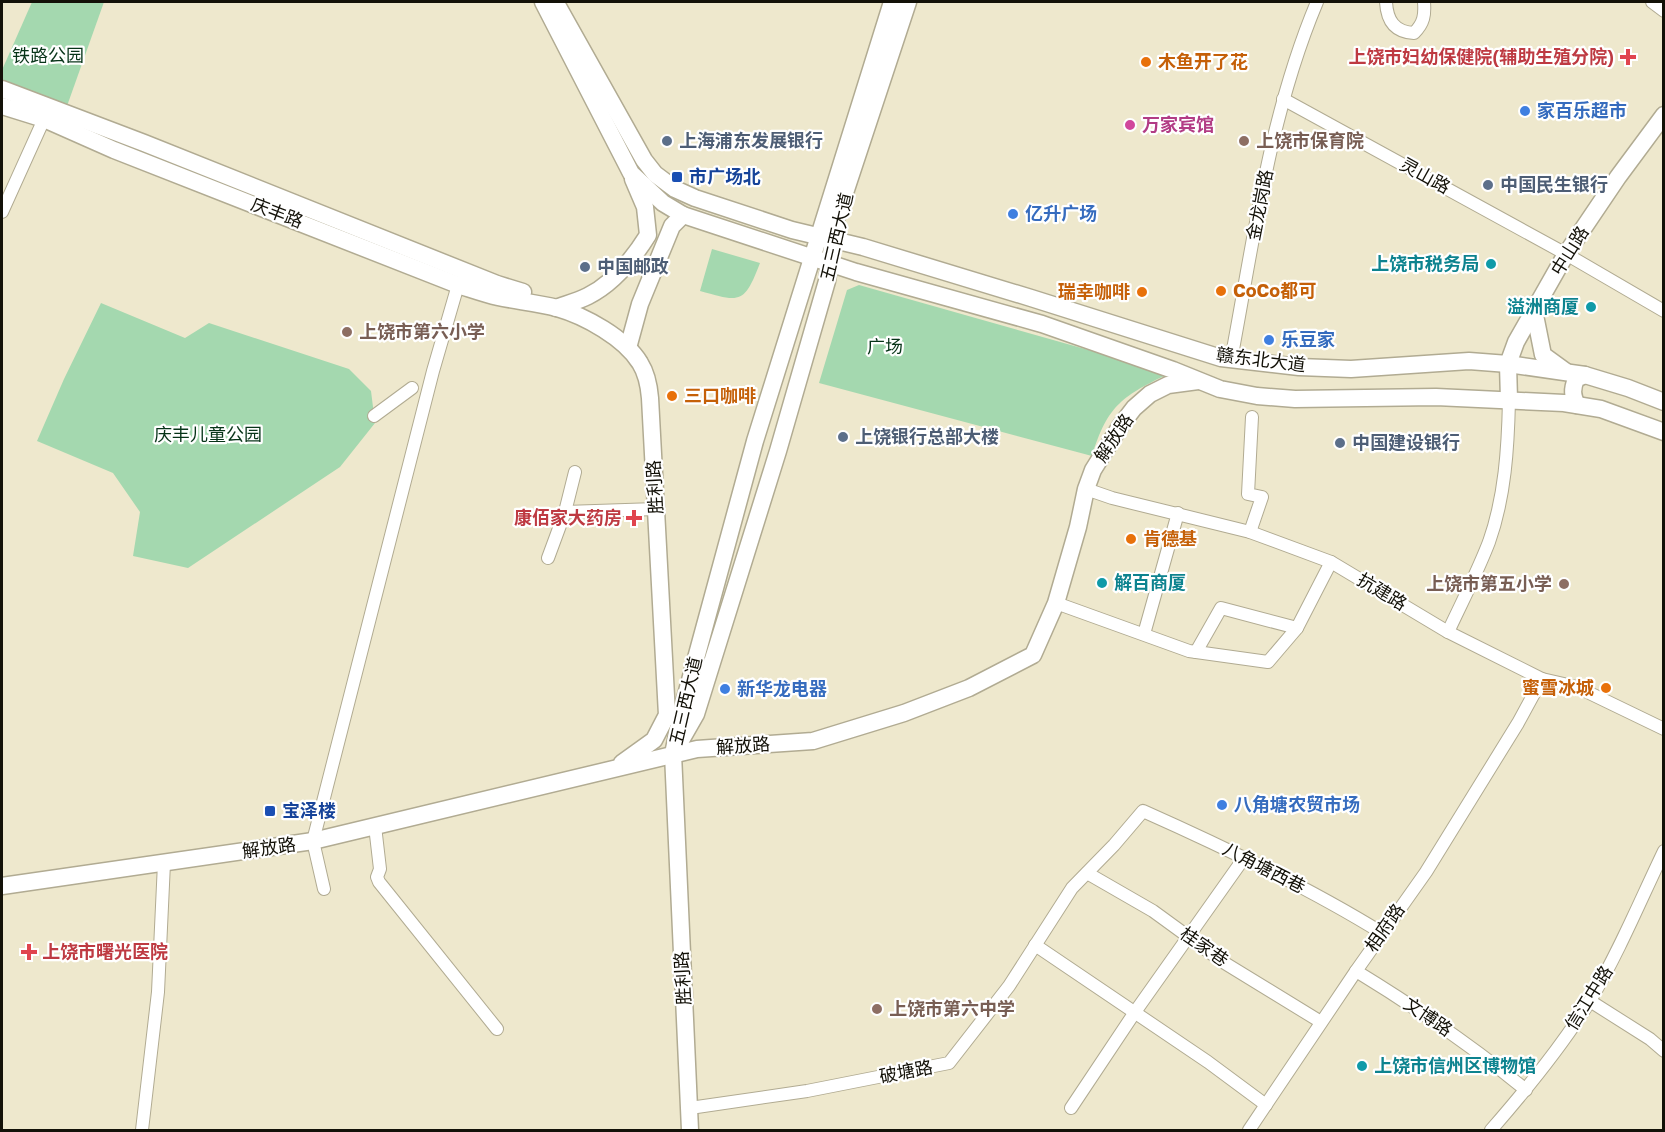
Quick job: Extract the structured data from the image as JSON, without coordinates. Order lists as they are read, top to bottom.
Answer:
{
  "streets": {
    "main road": [
      "庆丰路",
      "五三西大道",
      "中山路",
      "赣东北大道",
      "解放路",
      "胜利路"
    ],
    "street": [
      "灵山路",
      "金龙岗路",
      "抗建路",
      "八角塘西巷",
      "相府路",
      "桂家巷",
      "信江中路",
      "文博路",
      "破塘路"
    ]
  },
  "crossings": [
    ["灵山路", "金龙岗路"],
    ["灵山路", "中山路"],
    ["金龙岗路", "赣东北大道"],
    ["庆丰路", "胜利路"],
    ["五三西大道", "赣东北大道"],
    ["五三西大道", "解放路"],
    ["五三西大道", "胜利路"],
    ["中山路", "赣东北大道"],
    ["解放路", "胜利路"],
    ["解放路", "抗建路"],
    ["胜利路", "破塘路"],
    ["抗建路", "相府路"],
    ["八角塘西巷", "相府路"],
    ["八角塘西巷", "破塘路"],
    ["相府路", "桂家巷"],
    ["相府路", "文博路"],
    ["桂家巷", "破塘路"],
    ["信江中路", "文博路"]
  ],
  "parks": ["铁路公园", "广场", "庆丰儿童公园"],
  "places": {
    "health": ["上饶市妇幼保健院(辅助生殖分院)", "康佰家大药房", "上饶市曙光医院"],
    "other": [
      "木鱼开了花",
      "家百乐超市",
      "万家宾馆",
      "上海浦东发展银行",
      "上饶市保育院",
      "中国民生银行",
      "亿升广场",
      "上饶市税务局",
      "中国邮政",
      "CoCo都可",
      "瑞幸咖啡",
      "溢洲商厦",
      "上饶市第六小学",
      "乐豆家",
      "三口咖啡",
      "上饶银行总部大楼",
      "中国建设银行",
      "肯德基",
      "解百商厦",
      "上饶市第五小学",
      "蜜雪冰城",
      "新华龙电器",
      "八角塘农贸市场",
      "上饶市第六中学",
      "上饶市信州区博物馆"
    ],
    "transit": ["市广场北", "宝泽楼"]
  }
}
